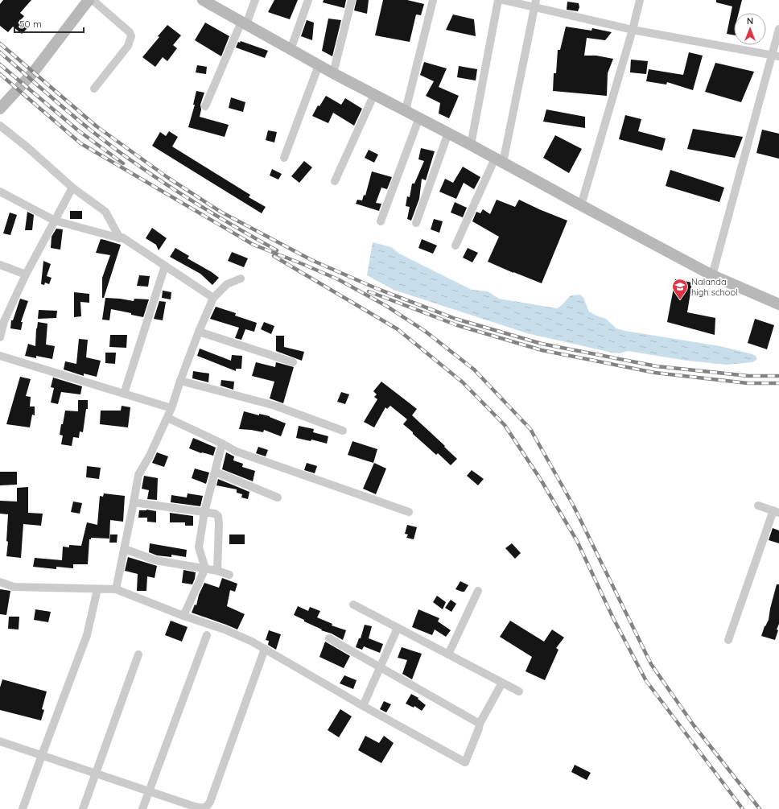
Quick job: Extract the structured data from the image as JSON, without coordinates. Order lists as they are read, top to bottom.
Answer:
{
  "places": {
    "school or university": ["Nalanda high school"]
  },
  "scale_bar": "50 m",
  "north": "top"
}
